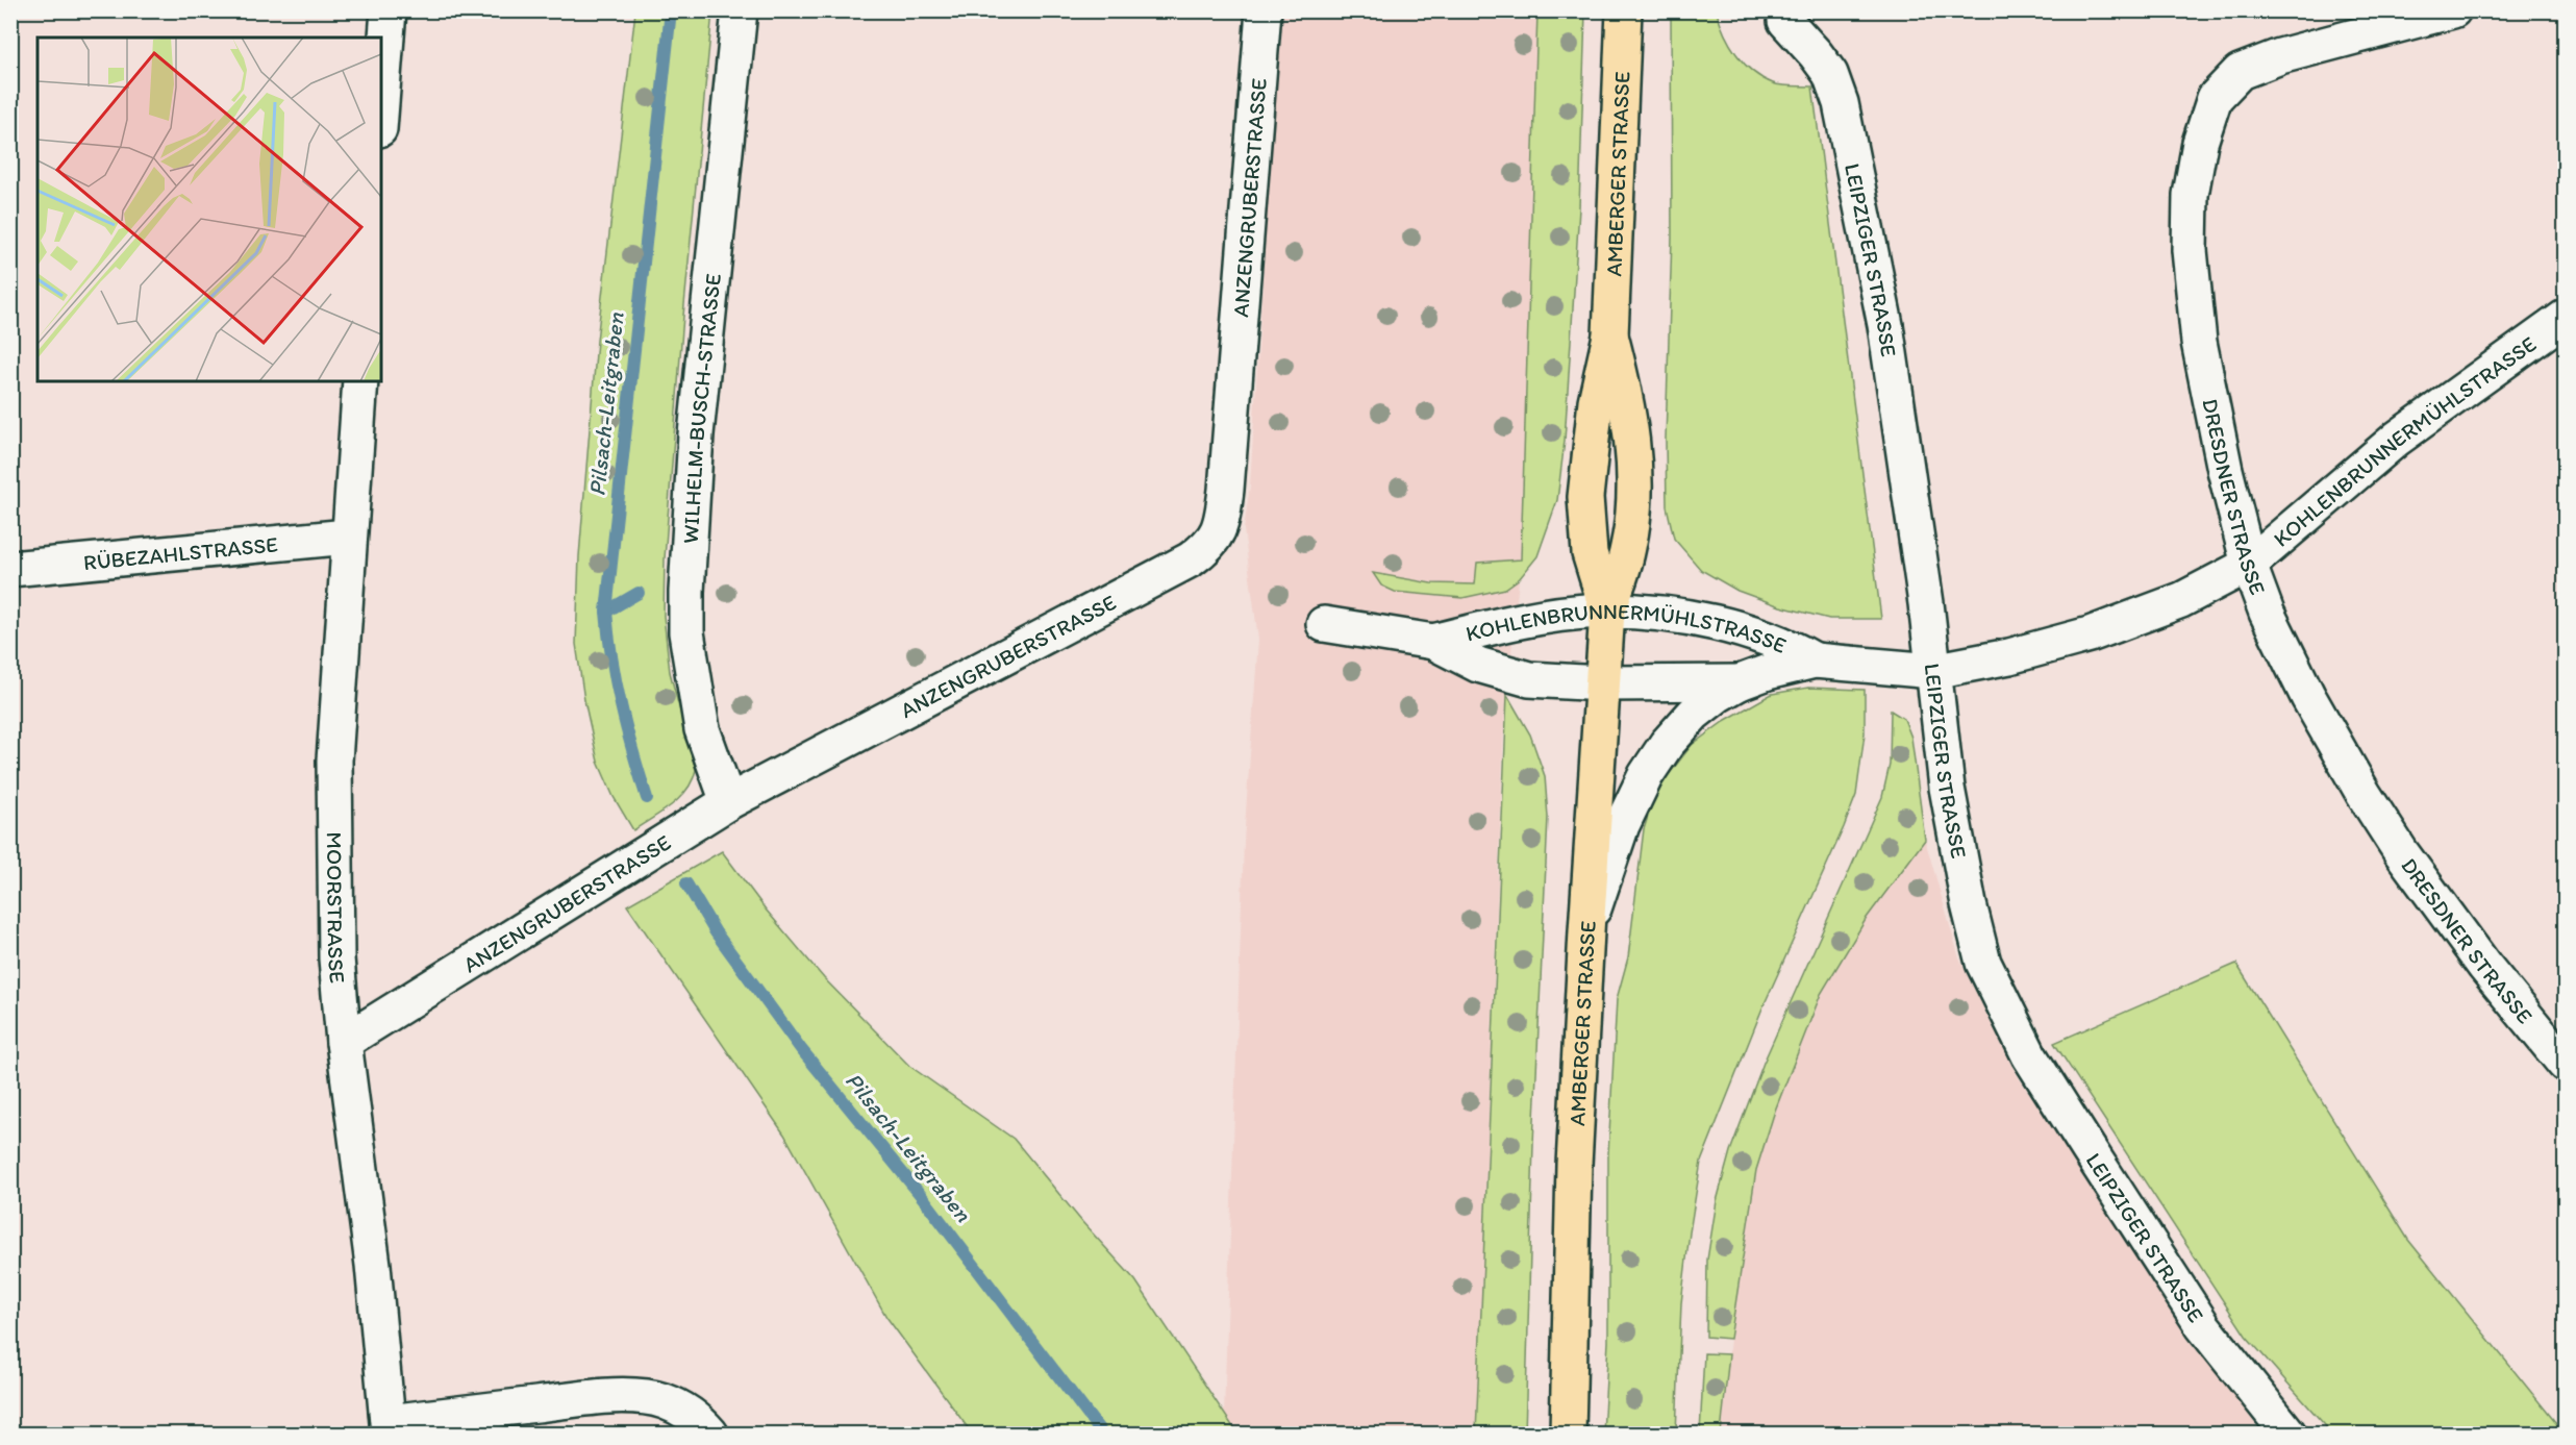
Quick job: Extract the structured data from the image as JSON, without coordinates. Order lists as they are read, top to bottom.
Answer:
{
  "streets": {
    "main road": ["AMBERGER STRASSE"],
    "street": [
      "ANZENGRUBERSTRASSE",
      "LEIPZIGER STRASSE",
      "WILHELM-BUSCH-STRASSE",
      "KOHLENBRUNNERMÜHLSTRASSE",
      "DRESDNER STRASSE",
      "RÜBEZAHLSTRASSE",
      "MOORSTRASSE"
    ]
  },
  "crossings": [
    ["AMBERGER STRASSE", "KOHLENBRUNNERMÜHLSTRASSE"],
    ["ANZENGRUBERSTRASSE", "WILHELM-BUSCH-STRASSE"],
    ["ANZENGRUBERSTRASSE", "MOORSTRASSE"],
    ["LEIPZIGER STRASSE", "KOHLENBRUNNERMÜHLSTRASSE"],
    ["KOHLENBRUNNERMÜHLSTRASSE", "DRESDNER STRASSE"],
    ["RÜBEZAHLSTRASSE", "MOORSTRASSE"]
  ],
  "water": ["Pilsach-Leitgraben"]
}
